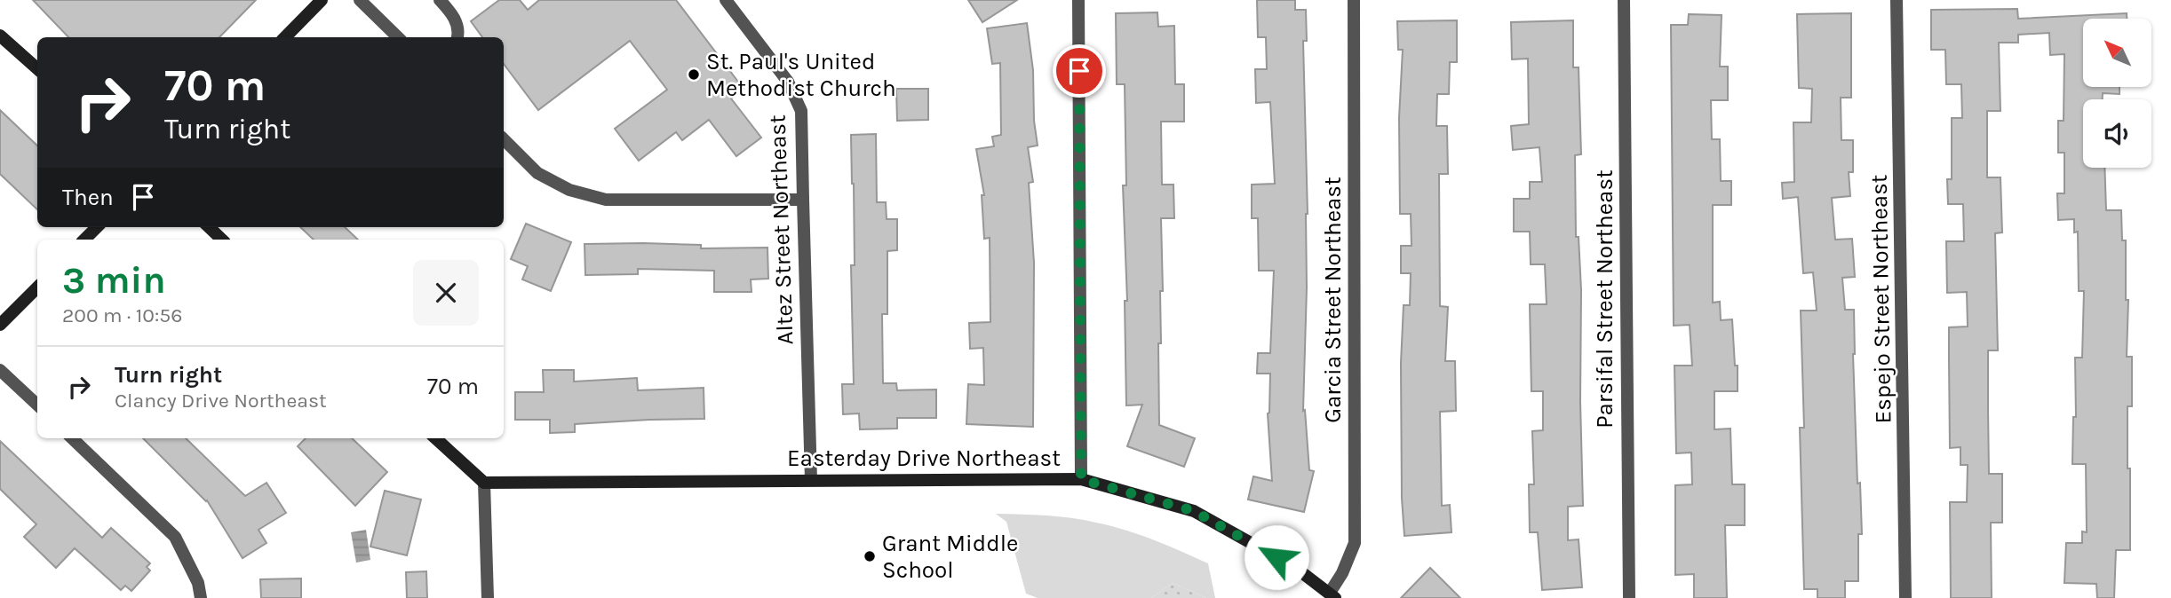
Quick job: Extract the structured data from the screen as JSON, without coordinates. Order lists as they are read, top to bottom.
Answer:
{
  "streets": {
    "street": [
      "Altez Street Northeast",
      "Parsifal Street Northeast",
      "Espejo Street Northeast",
      "Garcia Street Northeast",
      "Easterday Drive Northeast"
    ]
  },
  "crossings": [
    ["Altez Street Northeast", "Easterday Drive Northeast"],
    ["Garcia Street Northeast", "Easterday Drive Northeast"]
  ],
  "places": ["St. Paul's United Methodist Church", "Grant Middle School"],
  "north": "top left",
  "page": {
    "turn": ["70 m", "Turn right"],
    "then": "Then",
    "heading": ["3 min", "200 m · 10:56"],
    "list": [
      {
        "name": "Turn right",
        "note": "Clancy Drive Northeast",
        "value": "70 m"
      }
    ]
  }
}
